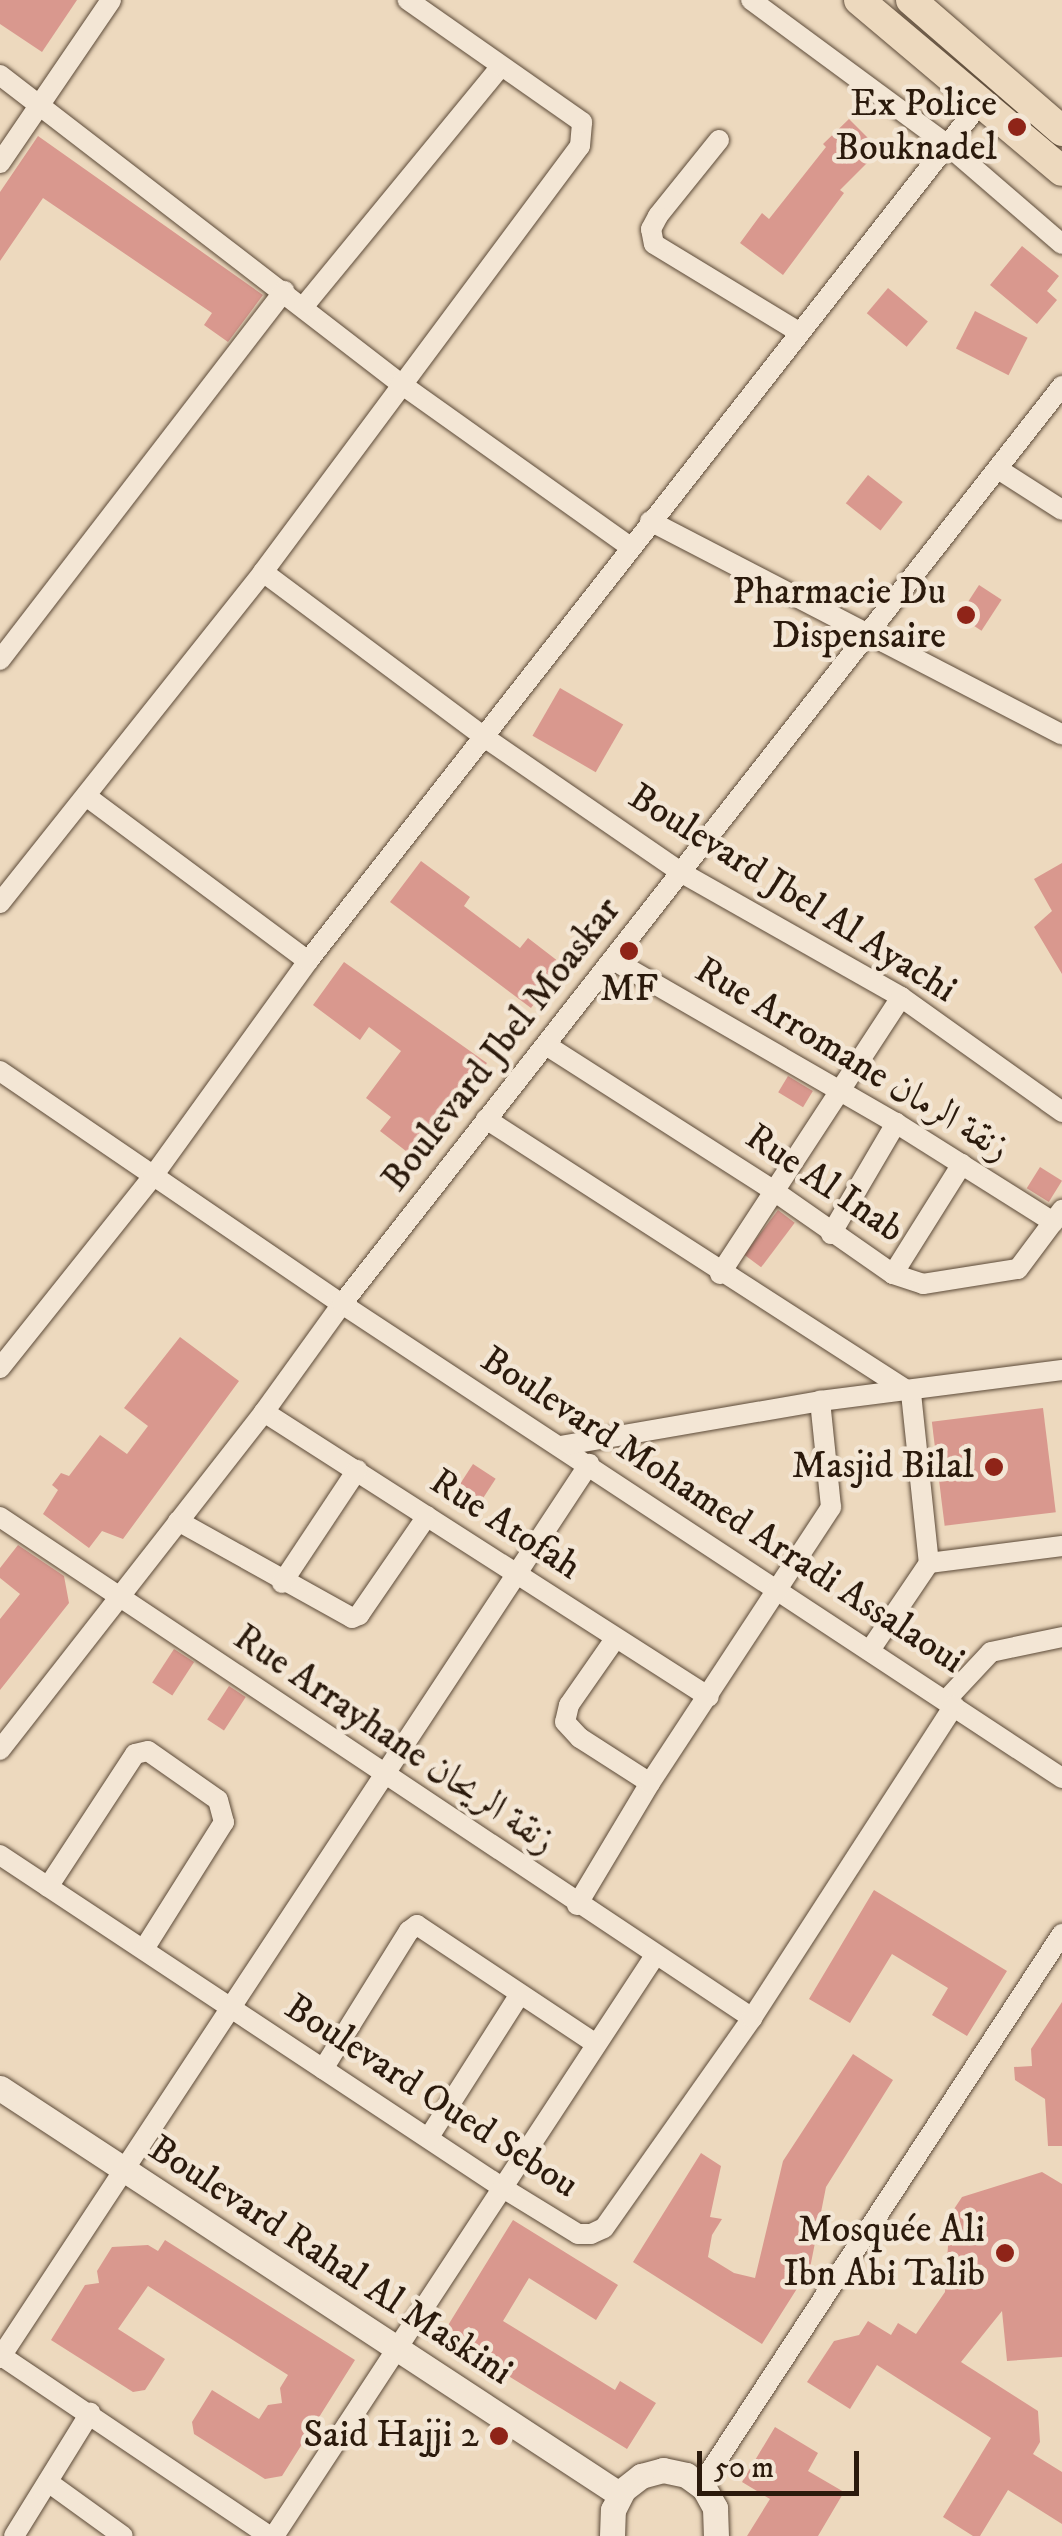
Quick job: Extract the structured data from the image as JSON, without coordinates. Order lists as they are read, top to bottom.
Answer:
{
  "streets": {
    "street": [
      "Boulevard Jbel Al Ayachi",
      "Boulevard Jbel Moaskar",
      "Rue Arromane زنقة الرمان",
      "Rue Al Inab",
      "Boulevard Mohamed Arradi Assalaoui",
      "Rue Atofah",
      "Rue Arrayhane زنقة الريحان",
      "Boulevard Oued Sebou",
      "Boulevard Rahal Al Maskini"
    ]
  },
  "crossings": [
    ["Boulevard Jbel Al Ayachi", "Boulevard Jbel Moaskar"],
    ["Boulevard Jbel Moaskar", "Rue Arromane زنقة الرمان"],
    ["Boulevard Jbel Moaskar", "Rue Al Inab"],
    ["Boulevard Jbel Moaskar", "Boulevard Mohamed Arradi Assalaoui"],
    ["Boulevard Jbel Moaskar", "Rue Atofah"],
    ["Boulevard Jbel Moaskar", "Rue Arrayhane زنقة الريحان"],
    ["Rue Arromane زنقة الرمان", "Rue Al Inab"],
    ["Boulevard Mohamed Arradi Assalaoui", "Boulevard Oued Sebou"],
    ["Rue Arrayhane زنقة الريحان", "Boulevard Oued Sebou"]
  ],
  "places": [
    "Ex Police Bouknadel",
    "Pharmacie Du Dispensaire",
    "MF",
    "Masjid Bilal",
    "Mosquée Ali Ibn Abi Talib",
    "Said Hajji 2"
  ],
  "scale_bar": "50 m"
}
